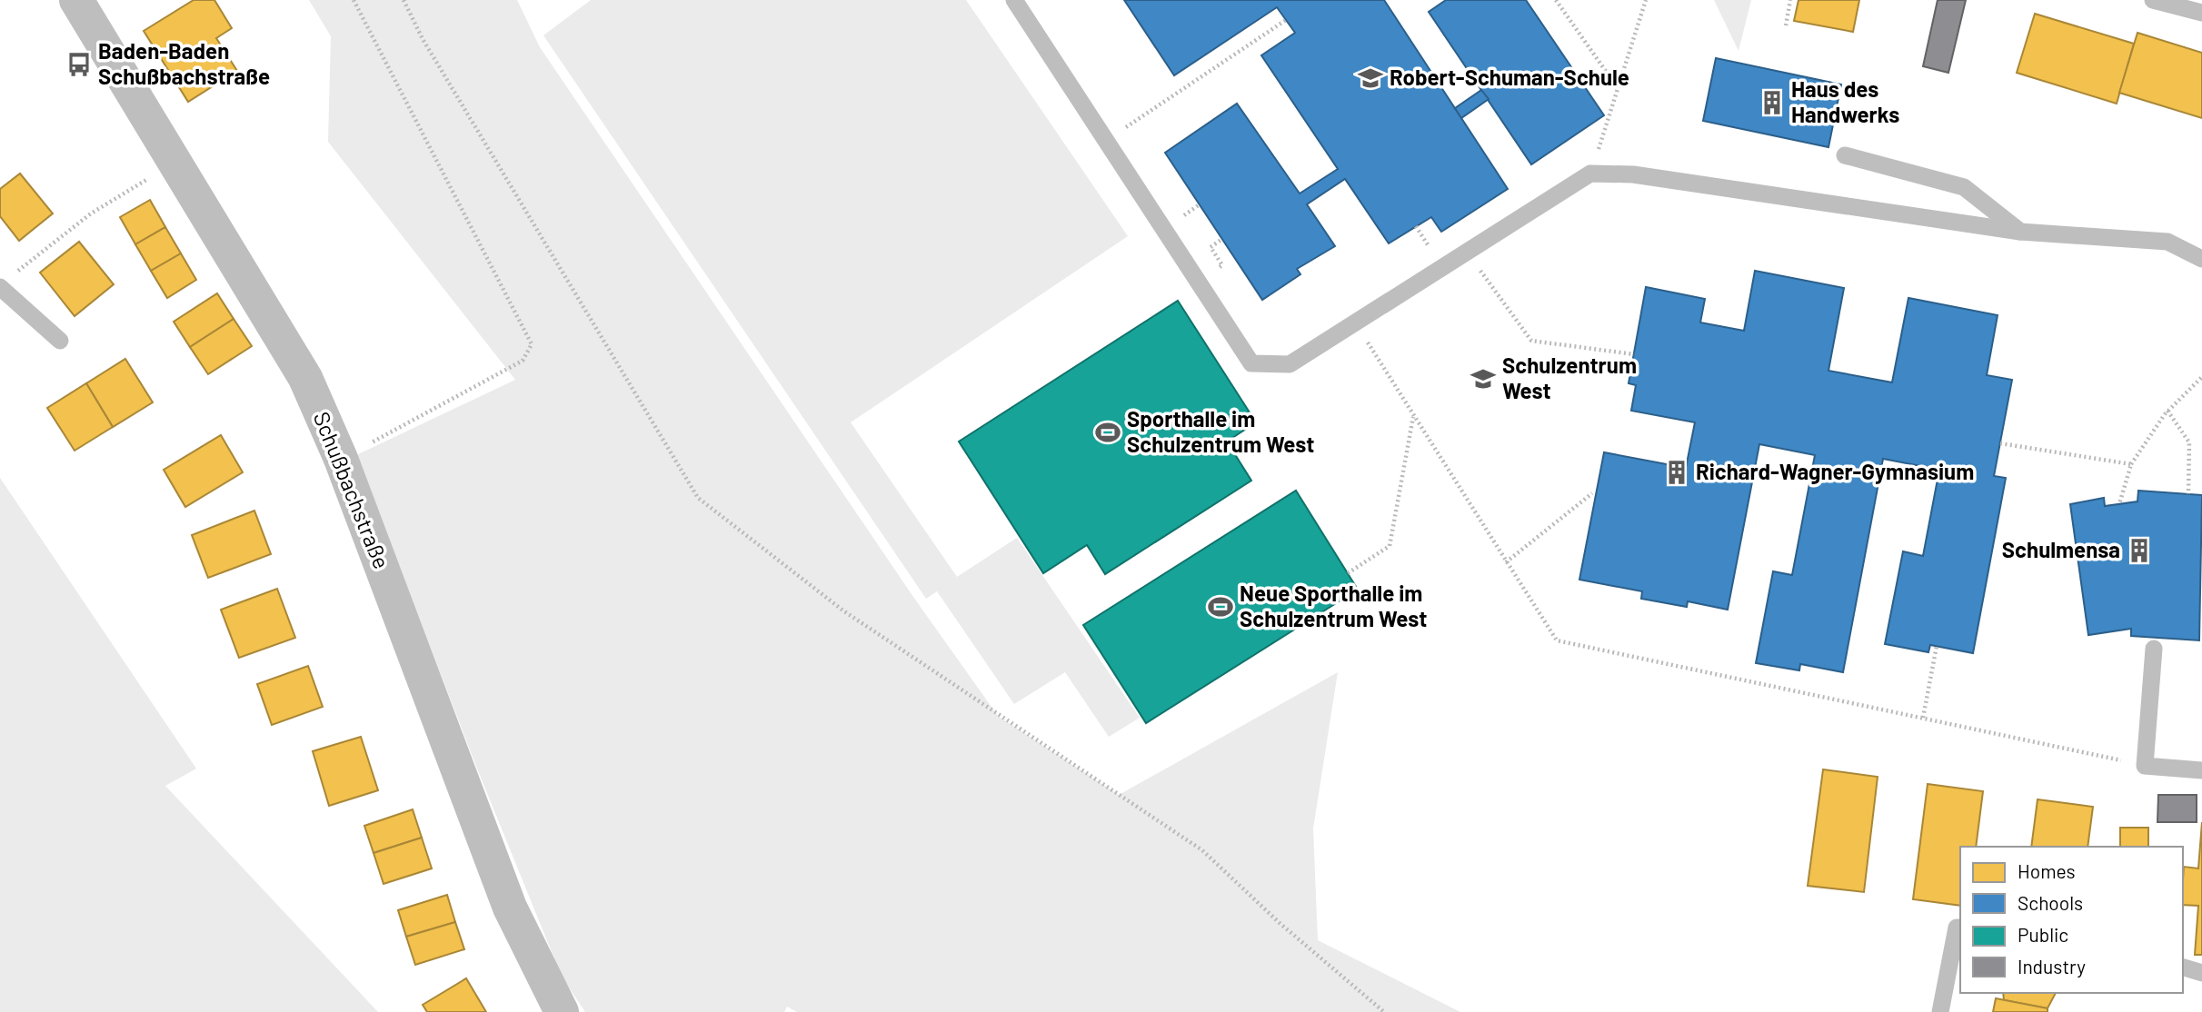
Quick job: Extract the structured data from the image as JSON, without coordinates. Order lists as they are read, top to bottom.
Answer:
{
  "streets": {
    "street": ["Schußbachstraße"]
  },
  "places": {
    "bus stop": ["Baden-Baden Schußbachstraße"],
    "school or university": ["Robert-Schuman-Schule", "Schulzentrum West"],
    "building": ["Haus des Handwerks", "Richard-Wagner-Gymnasium", "Schulmensa"],
    "sports": ["Sporthalle im Schulzentrum West", "Neue Sporthalle im Schulzentrum West"]
  },
  "legend": [
    "Homes",
    "Schools",
    "Public",
    "Industry"
  ]
}
